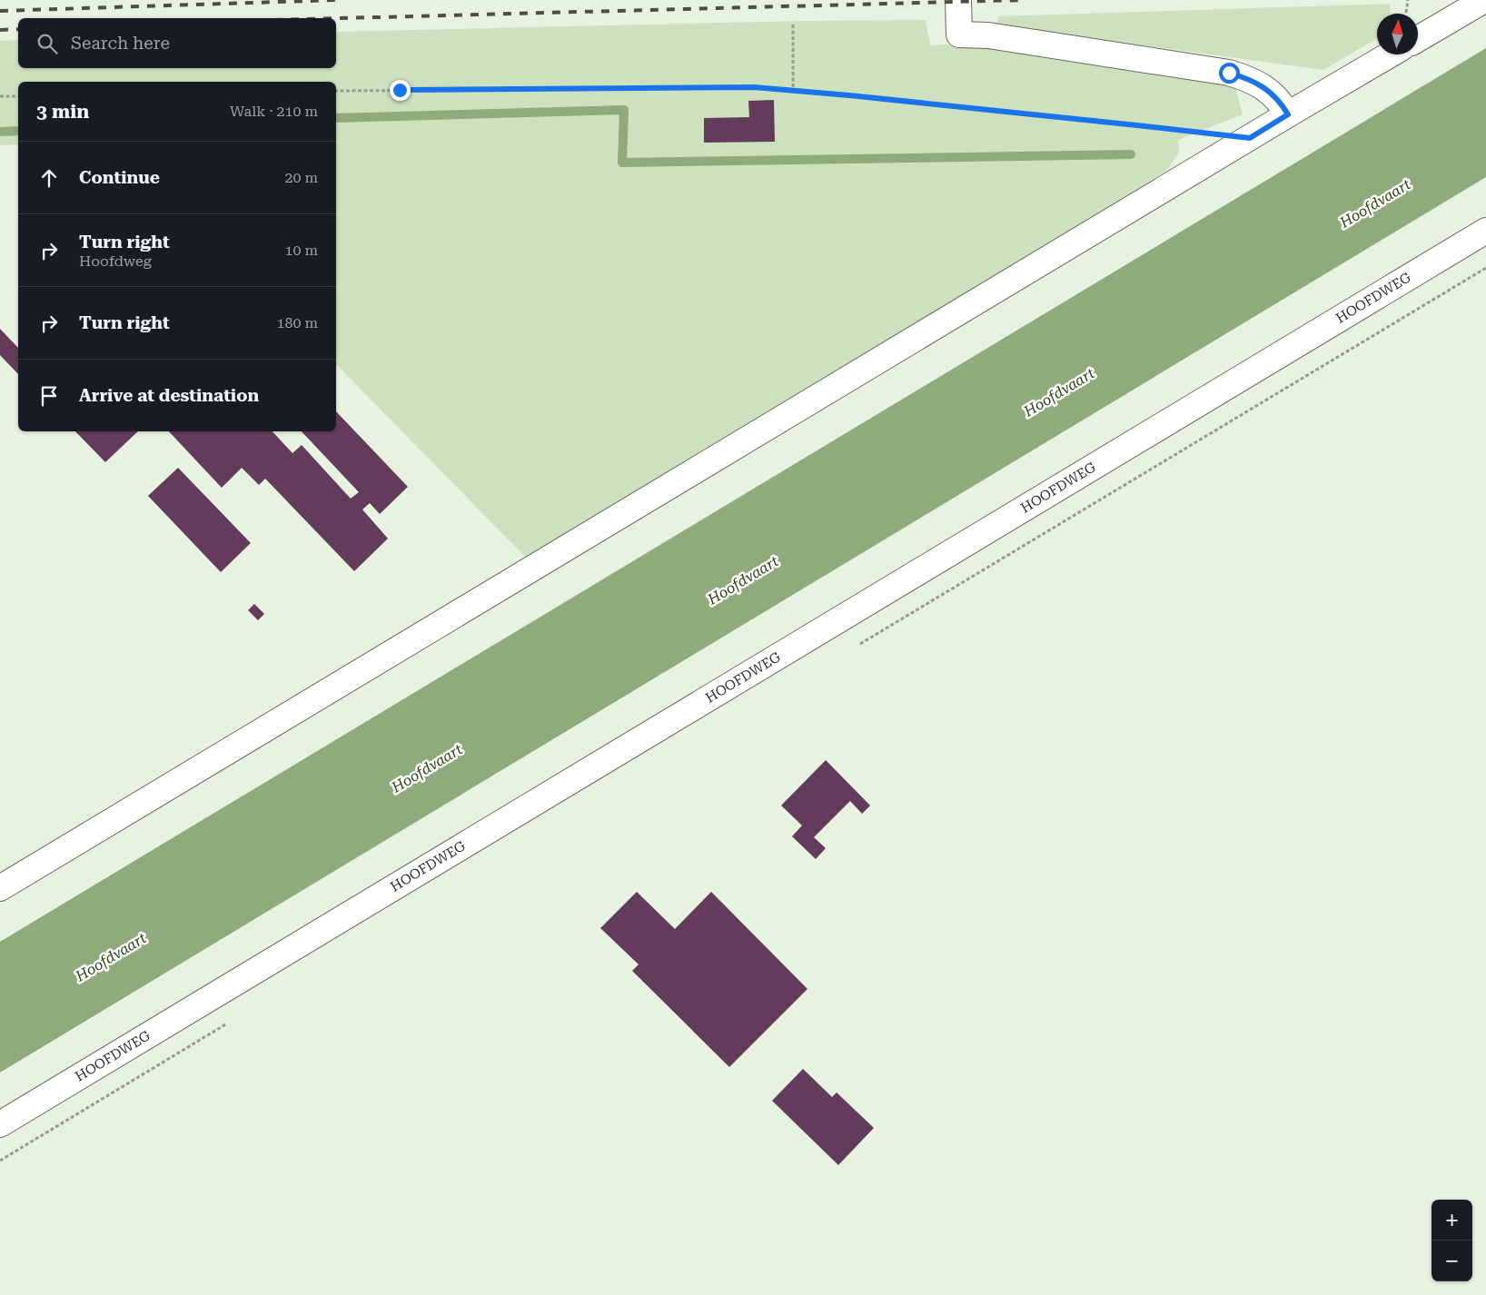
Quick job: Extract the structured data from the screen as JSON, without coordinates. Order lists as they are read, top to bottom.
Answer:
{
  "streets": {
    "street": ["HOOFDWEG"]
  },
  "water": ["Hoofdvaart"],
  "north": "top",
  "page": {
    "search": "Search here",
    "heading": ["3 min", "Walk · 210 m"],
    "list": [
      ["Continue", "20 m"],
      ["Turn right", "Hoofdweg", "10 m"],
      ["Turn right", "180 m"],
      "Arrive at destination"
    ],
    "map_buttons": ["+", "−"]
  }
}
